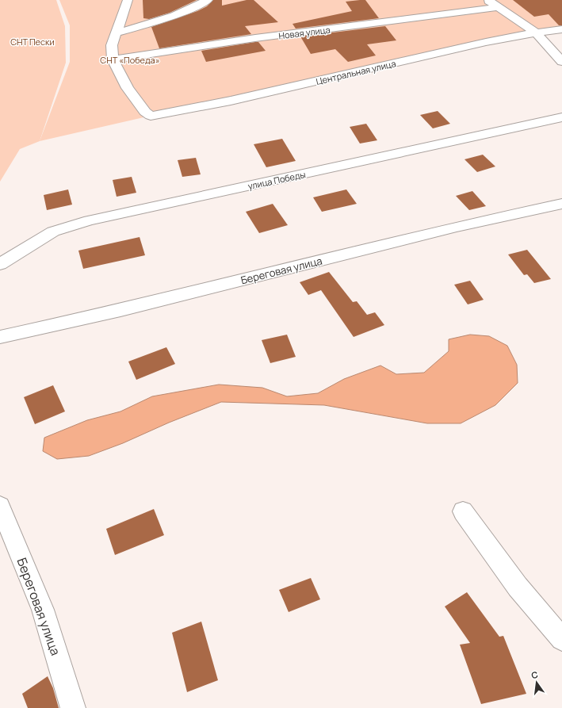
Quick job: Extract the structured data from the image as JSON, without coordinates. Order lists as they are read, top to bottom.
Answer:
{
  "streets": {
    "street": [
      "Новая улица",
      "Центральная улица",
      "улица Победы",
      "Береговая улица"
    ]
  },
  "crossings": [
    ["Новая улица", "Центральная улица"]
  ],
  "parks": ["СНТ Пески", "СНТ «Победа»"],
  "north": "top"
}
